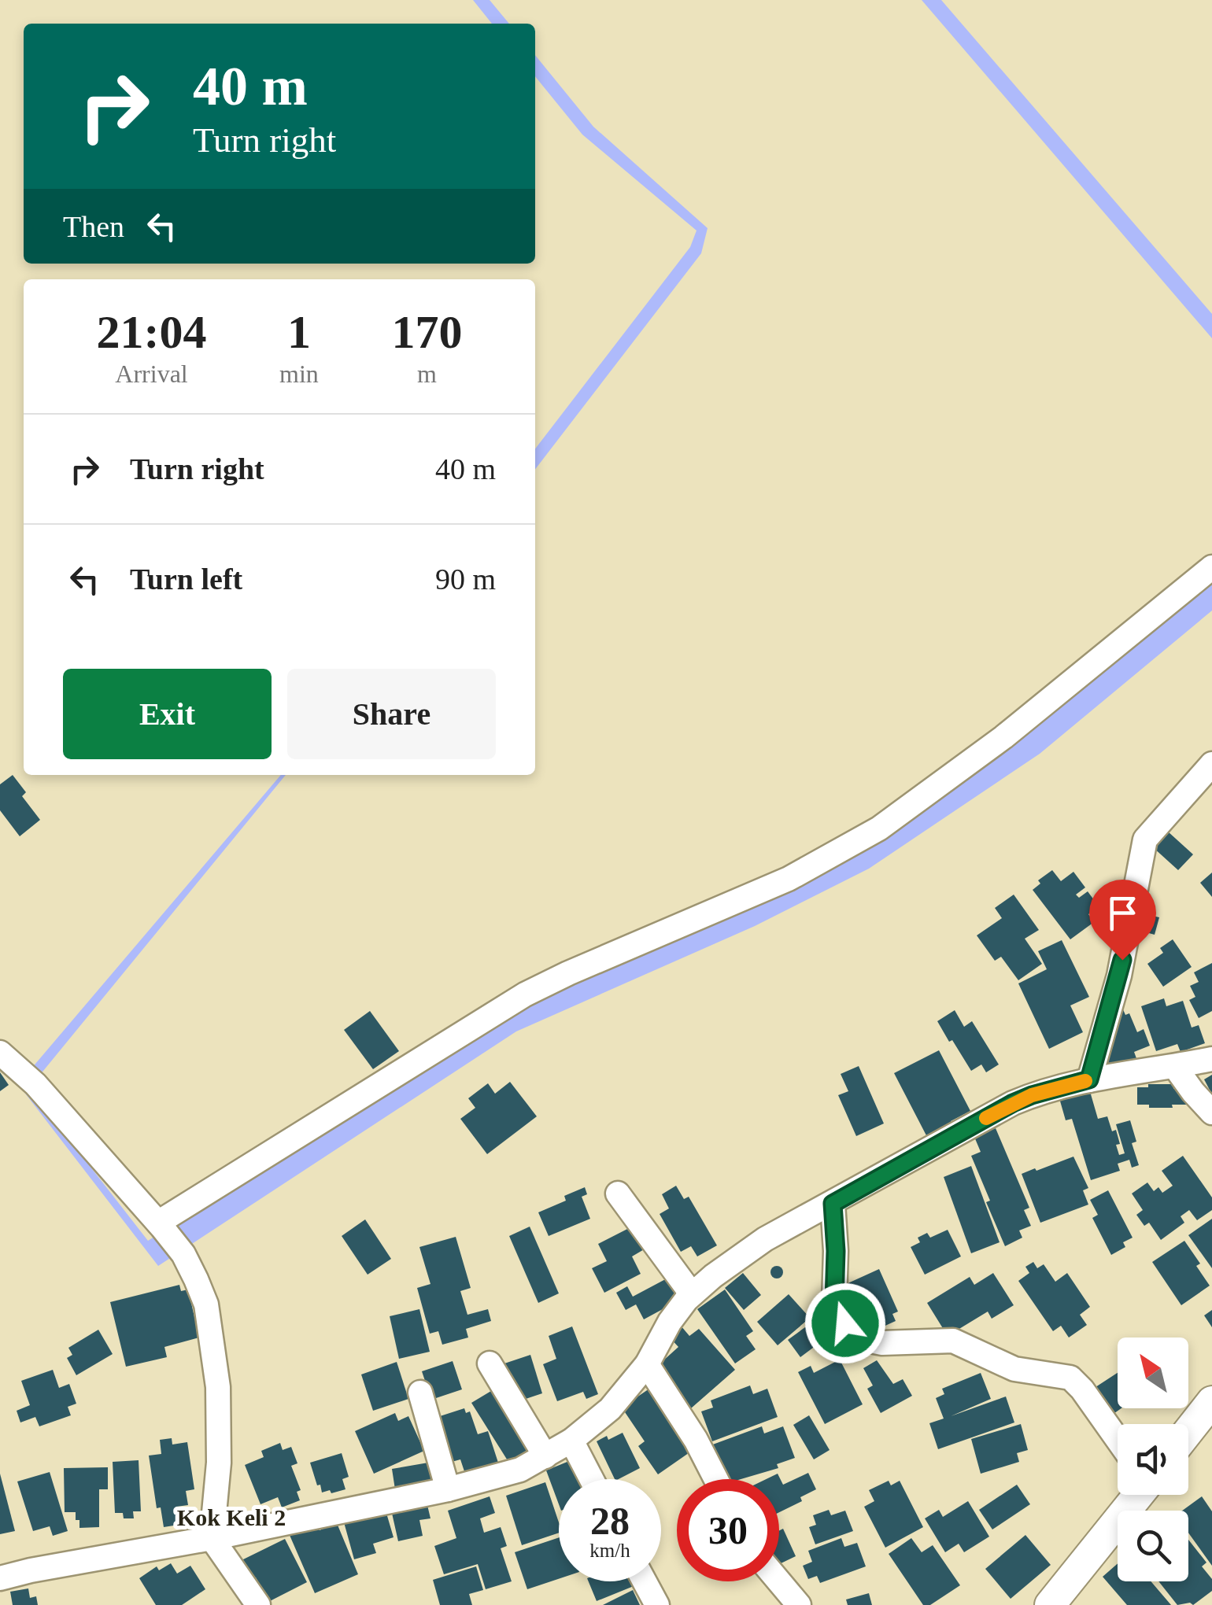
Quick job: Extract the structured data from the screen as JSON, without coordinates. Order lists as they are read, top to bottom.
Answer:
{
  "districts": ["Kok Keli 2"],
  "north": "top left",
  "page": {
    "turn": ["40 m", "Turn right"],
    "then": "Then",
    "eta": [
      "21:04",
      "Arrival",
      "1",
      "min",
      "170",
      "m"
    ],
    "list": [
      {
        "name": "Turn right",
        "value": "40 m"
      },
      {
        "name": "Turn left",
        "value": "90 m"
      }
    ],
    "buttons": ["Exit", "Share"],
    "speed": "28 km/h",
    "limit": "30"
  }
}
